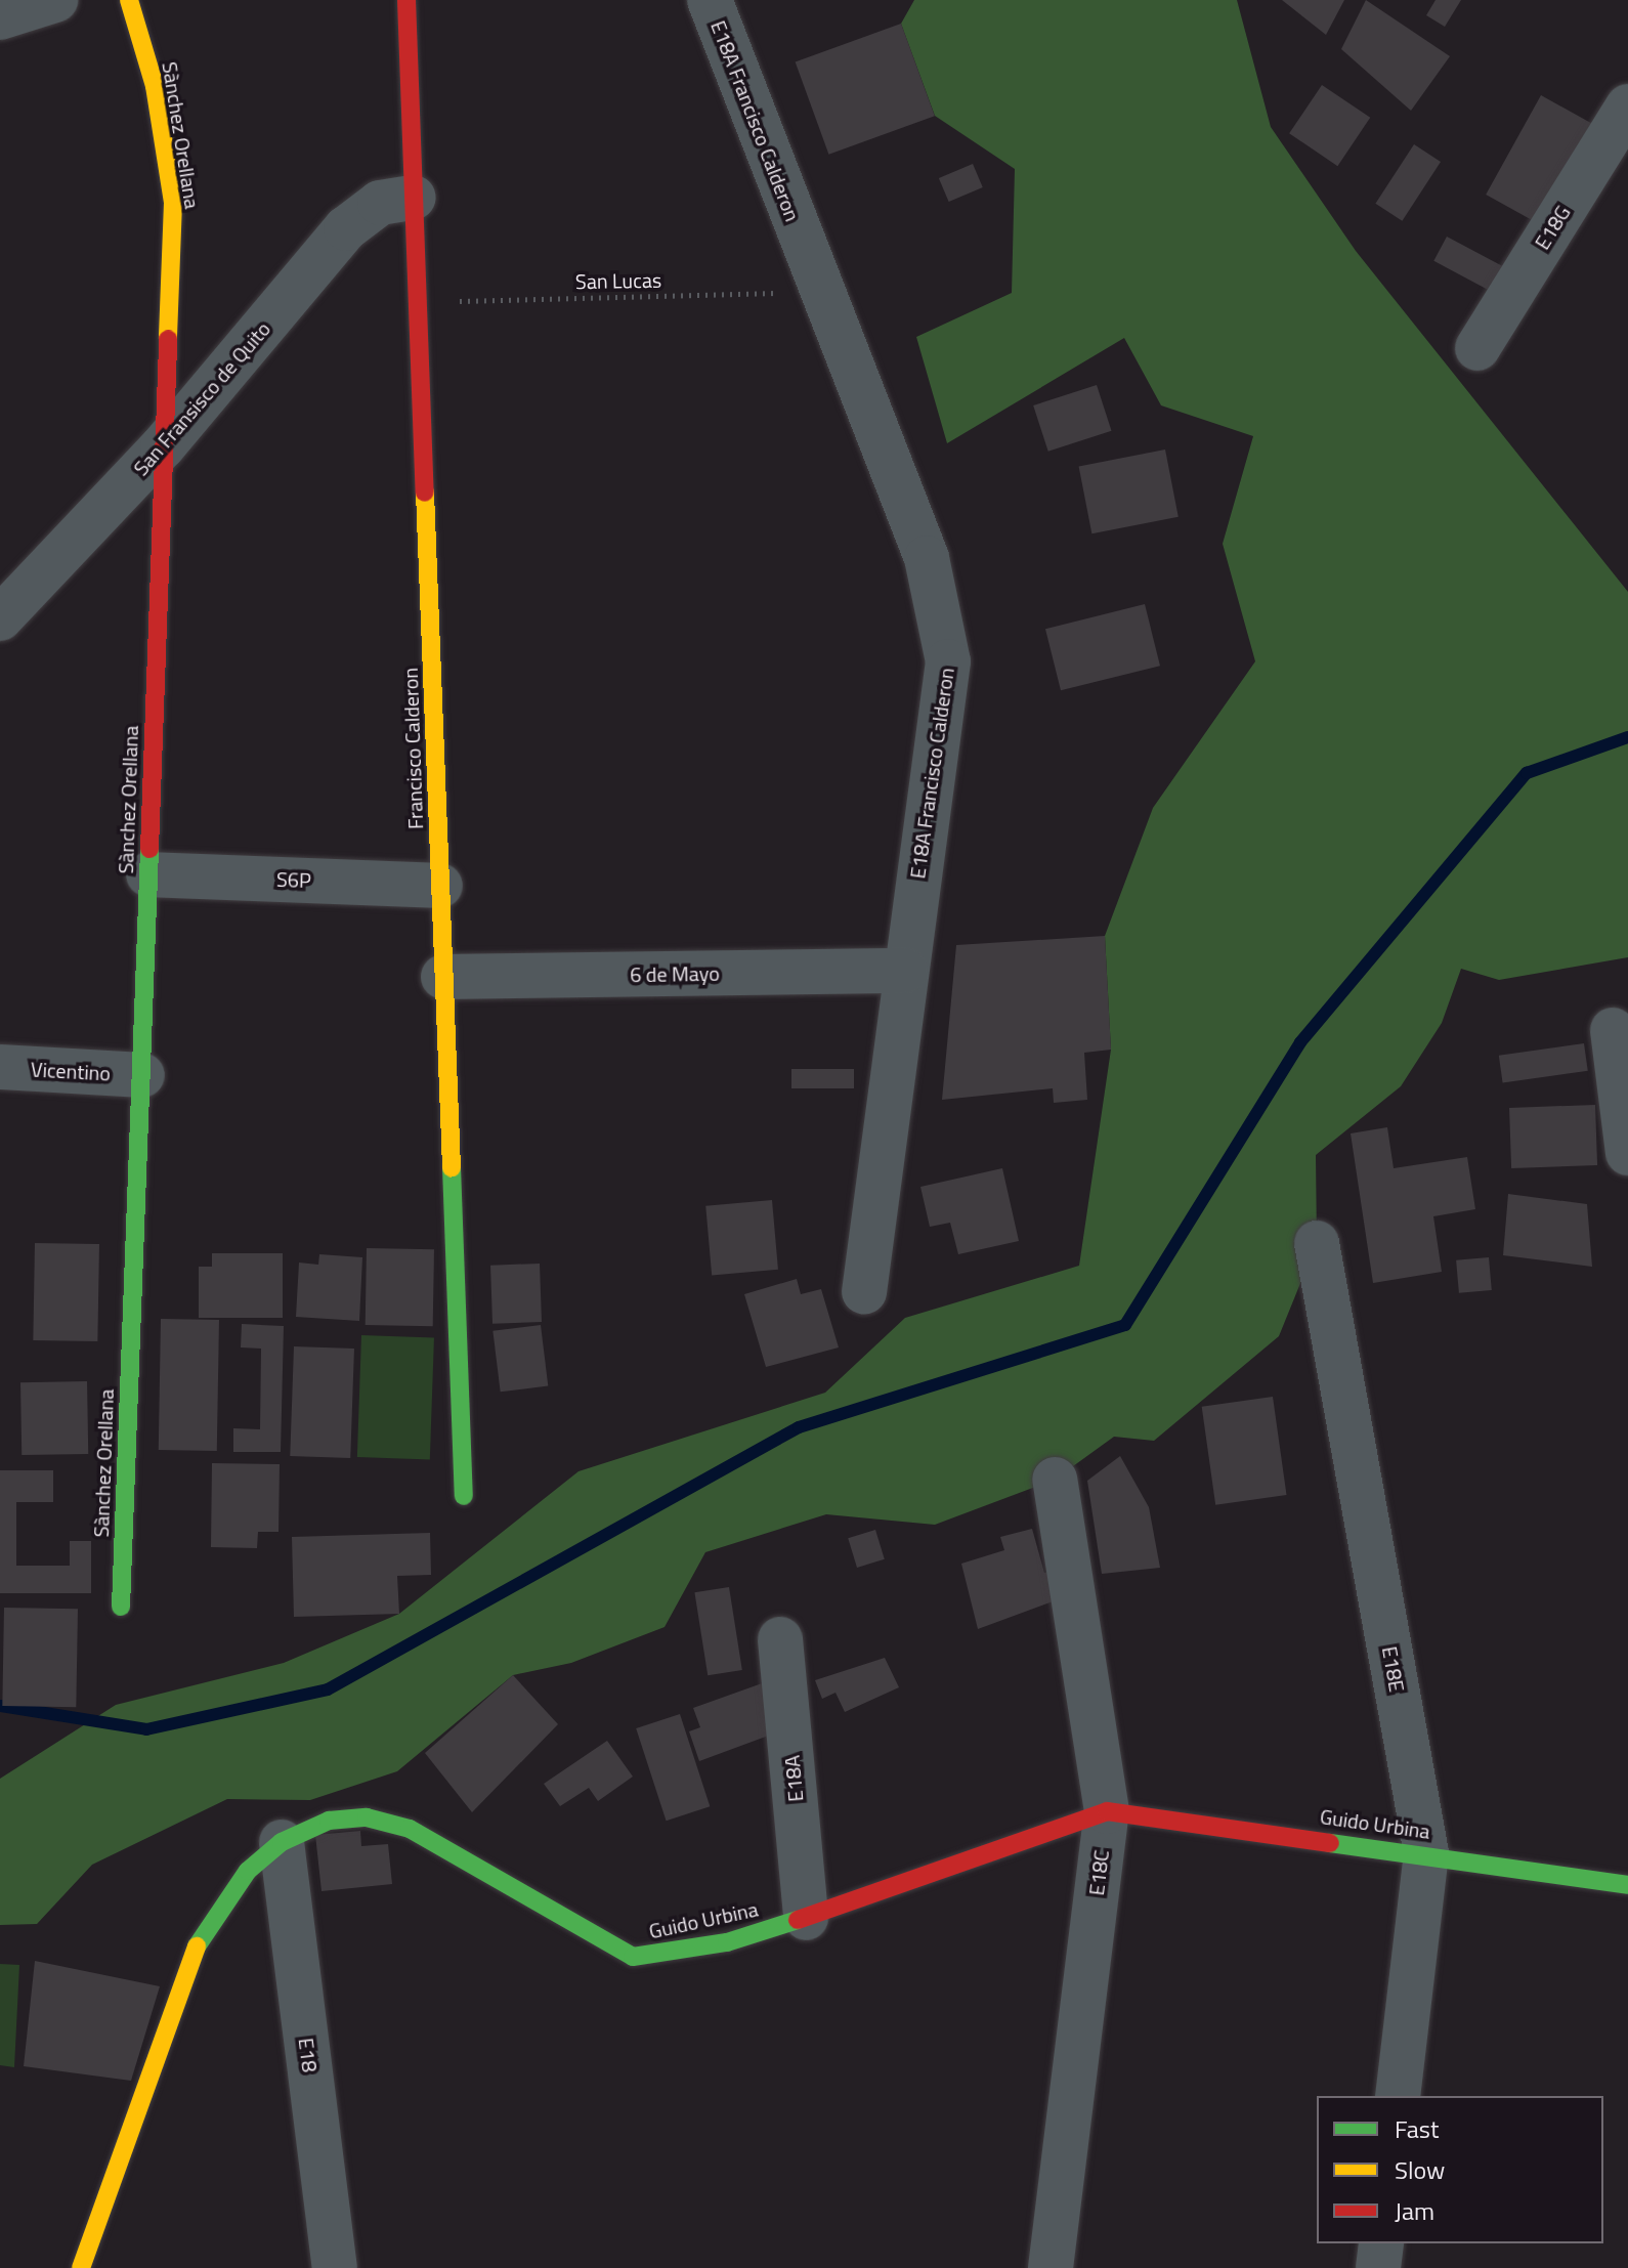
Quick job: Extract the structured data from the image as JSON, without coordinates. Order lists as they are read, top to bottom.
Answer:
{
  "streets": {
    "street": [
      "E18A Francisco Calderon",
      "Sànchez Orellana",
      "E18G",
      "San Fransisco de Quito",
      "Francisco Calderon",
      "S6P",
      "6 de Mayo",
      "Vicentino",
      "E18E",
      "E18A",
      "Guido Urbina",
      "E18C",
      "E18"
    ],
    "path": ["San Lucas"]
  },
  "crossings": [
    ["E18A Francisco Calderon", "San Lucas"],
    ["E18A Francisco Calderon", "6 de Mayo"],
    ["Sànchez Orellana", "San Fransisco de Quito"],
    ["Sànchez Orellana", "S6P"],
    ["Sànchez Orellana", "Vicentino"],
    ["San Lucas", "Francisco Calderon"],
    ["San Fransisco de Quito", "Francisco Calderon"],
    ["Francisco Calderon", "S6P"],
    ["Francisco Calderon", "6 de Mayo"],
    ["E18E", "Guido Urbina"],
    ["E18A", "Guido Urbina"],
    ["Guido Urbina", "E18C"],
    ["Guido Urbina", "E18"]
  ],
  "legend": ["Fast", "Slow", "Jam"]
}
